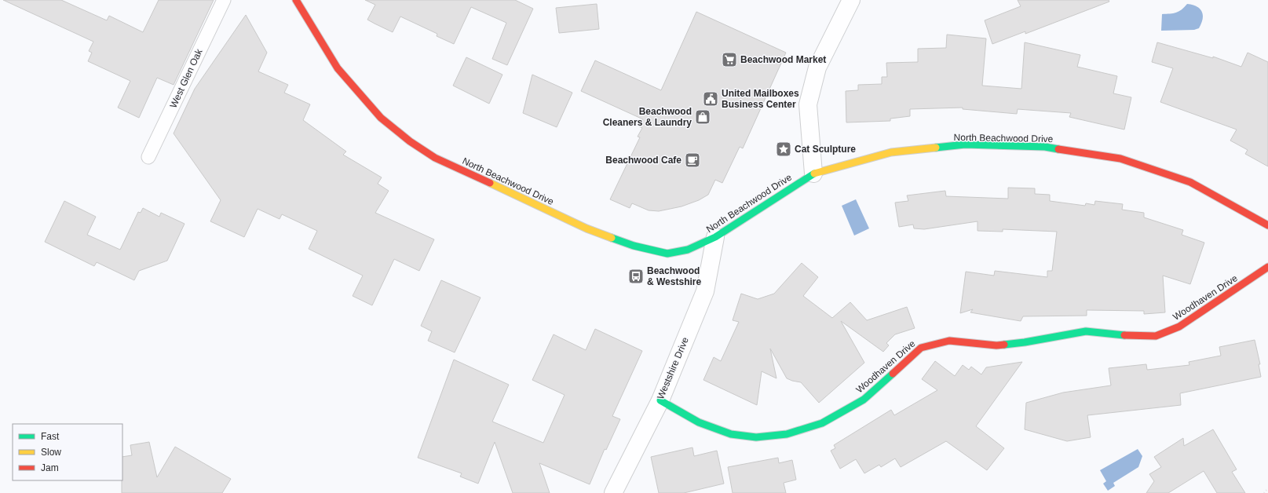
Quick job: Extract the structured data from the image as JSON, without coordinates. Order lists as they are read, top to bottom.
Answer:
{
  "streets": {
    "street": ["North Beachwood Drive", "Woodhaven Drive", "Westshire Drive"],
    "lane": ["West Glen Oak"]
  },
  "crossings": [
    ["North Beachwood Drive", "Westshire Drive"],
    ["Woodhaven Drive", "Westshire Drive"]
  ],
  "places": {
    "supermarket": ["Beachwood Market"],
    "public building": ["United Mailboxes Business Center"],
    "shop": ["Beachwood Cleaners & Laundry"],
    "place": ["Cat Sculpture"],
    "cafe": ["Beachwood Cafe"],
    "bus stop": ["Beachwood & Westshire"]
  },
  "legend": ["Fast", "Slow", "Jam"]
}
